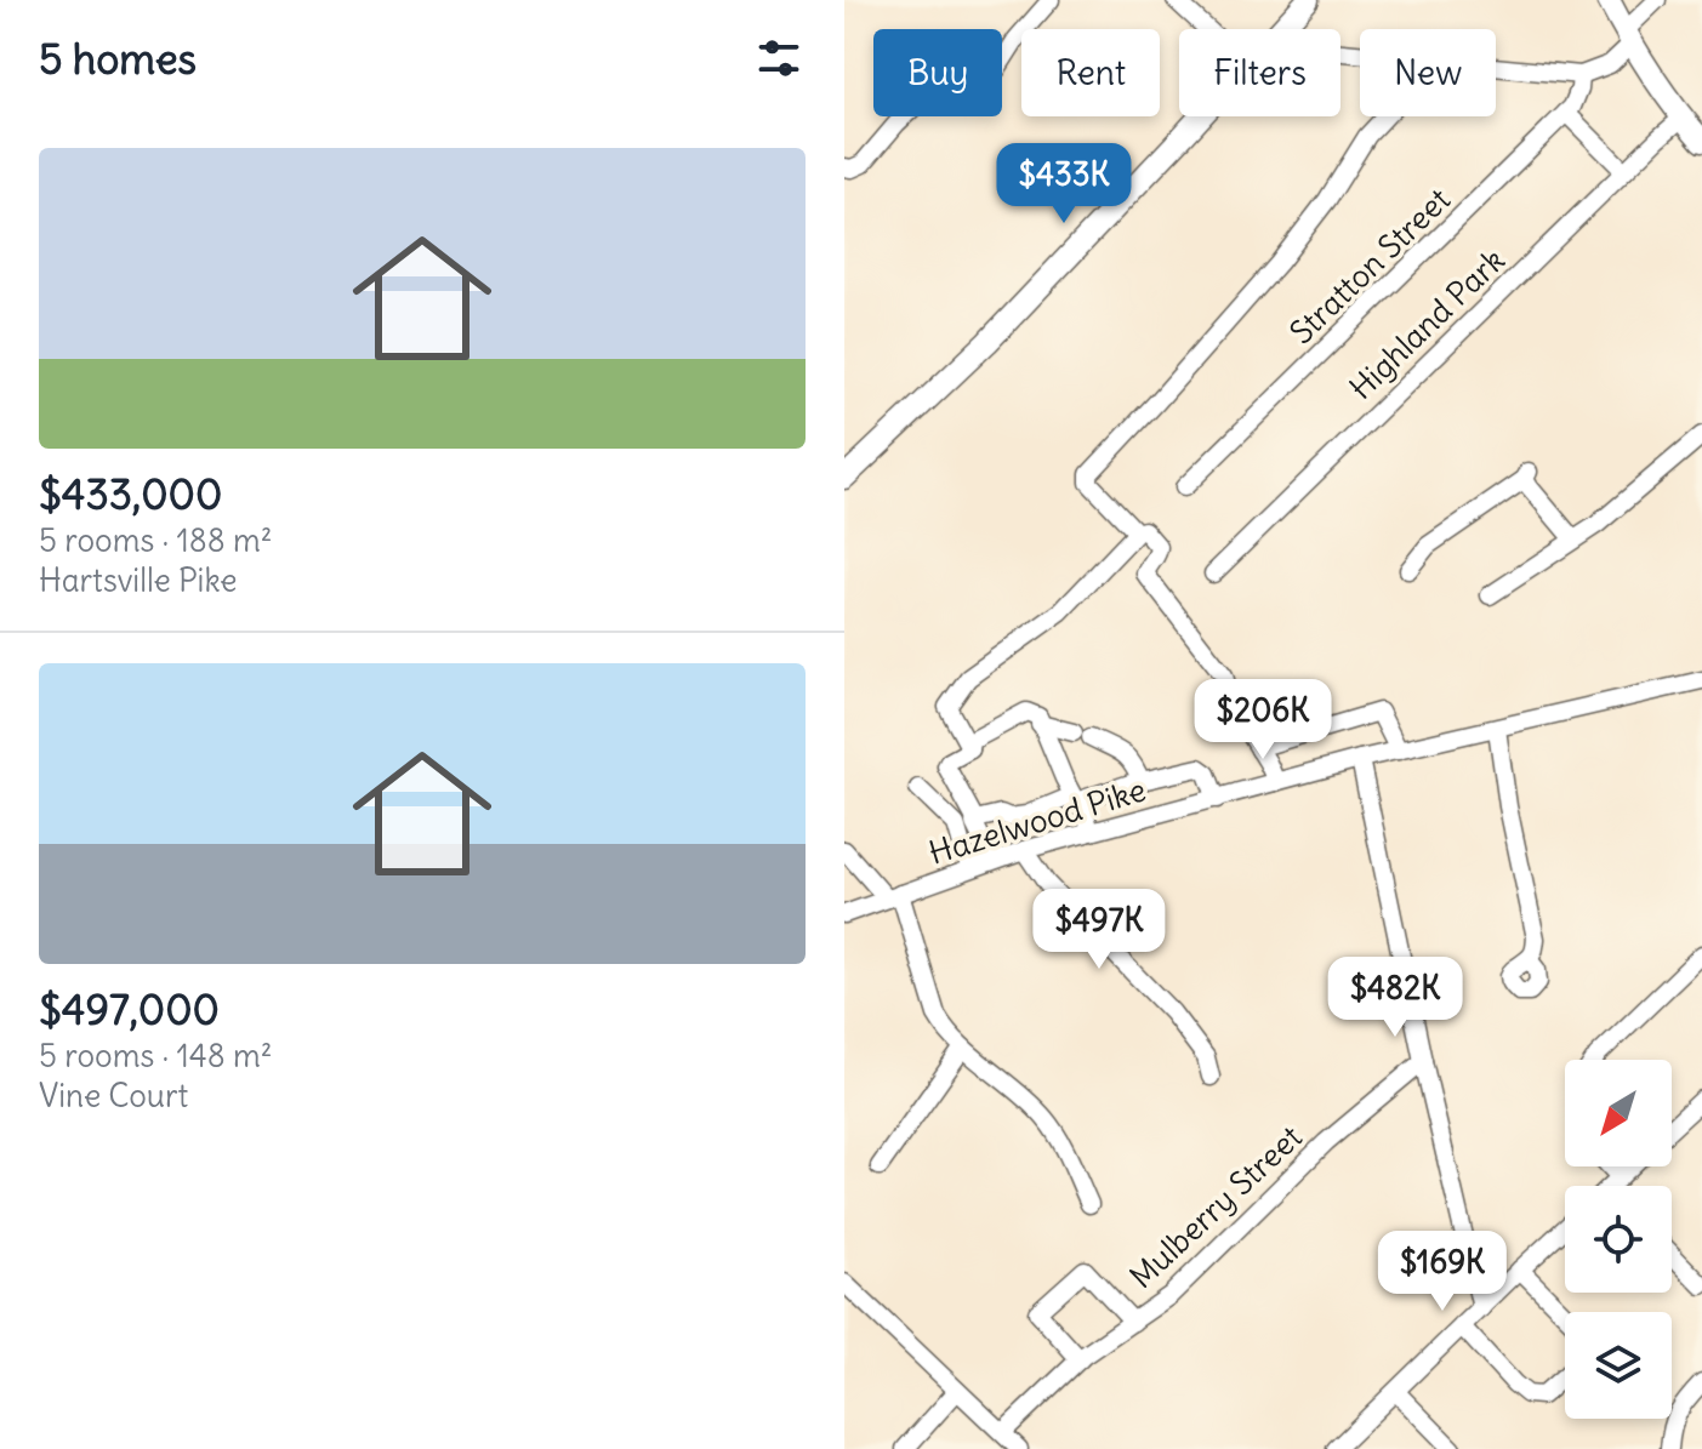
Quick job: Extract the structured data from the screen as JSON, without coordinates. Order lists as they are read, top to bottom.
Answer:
{
  "streets": {
    "street": [
      "Stratton Street",
      "Highland Park",
      "Hazelwood Pike",
      "Mulberry Street"
    ]
  },
  "north": "bottom left",
  "page": {
    "heading": "5 homes",
    "chip": [
      "Buy",
      "Rent",
      "Filters",
      "New"
    ],
    "list": [
      {
        "name": "$433,000",
        "note": "5 rooms · 188 m² · Hartsville Pike"
      },
      {
        "name": "$497,000",
        "note": "5 rooms · 148 m² · Vine Court"
      }
    ],
    "price": [
      "$433K",
      "$206K",
      "$497K",
      "$482K",
      "$169K"
    ]
  }
}
